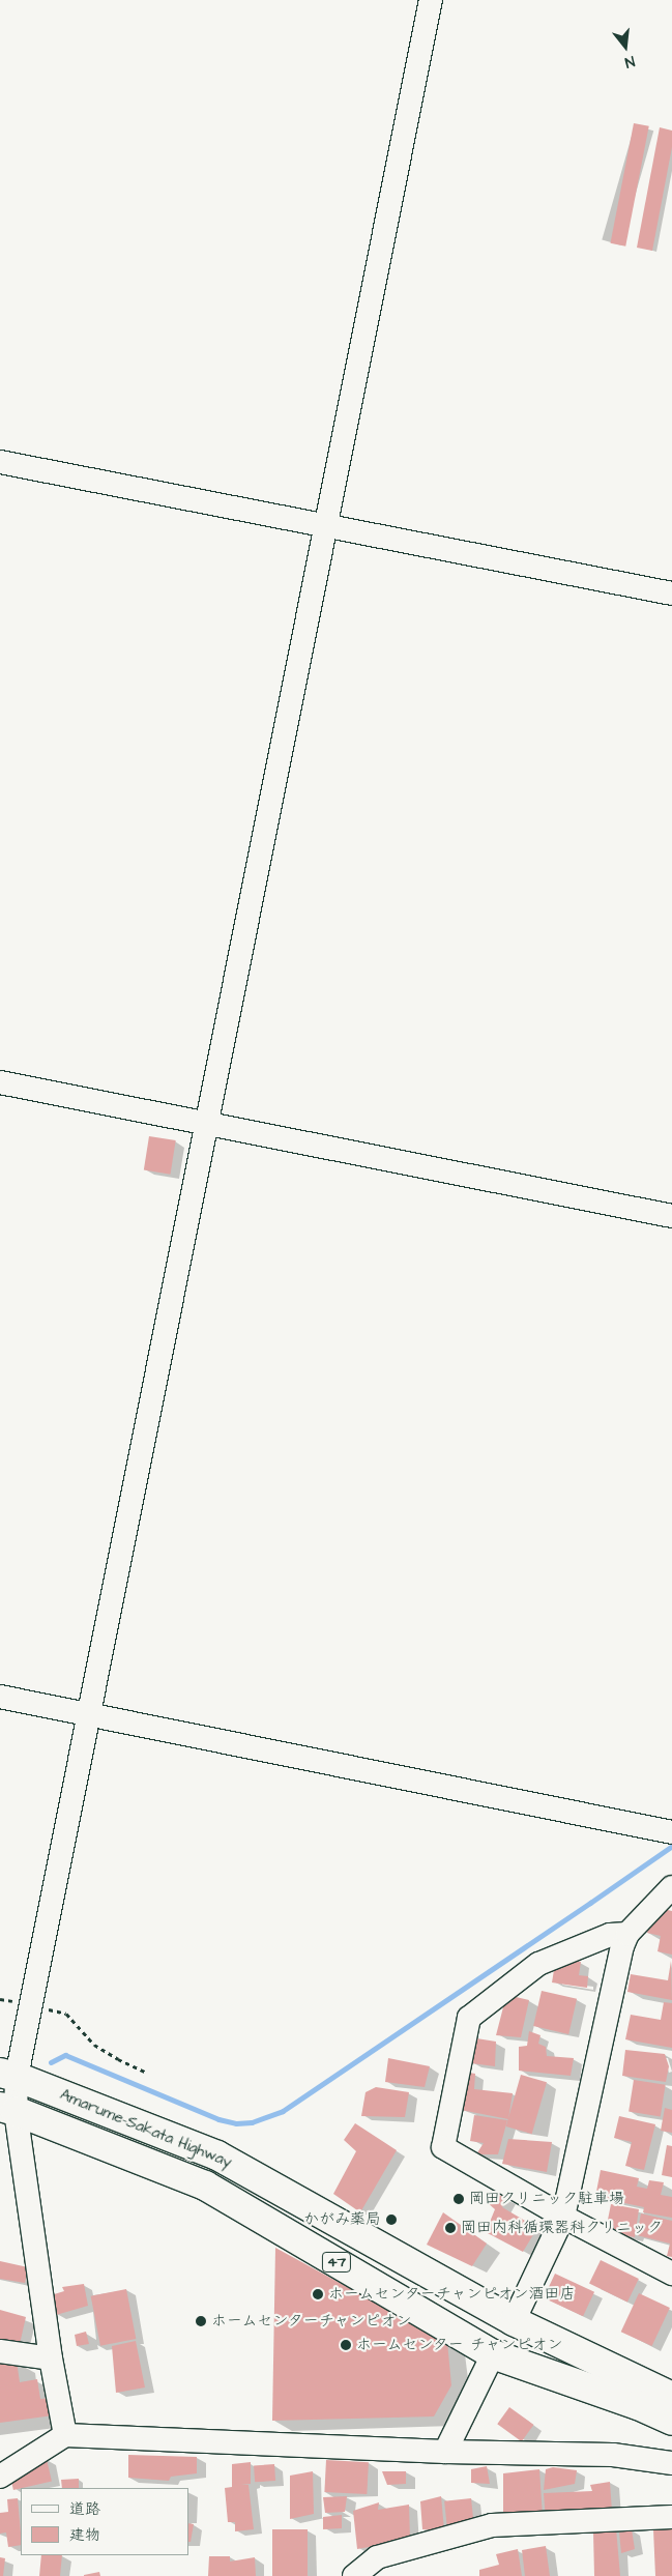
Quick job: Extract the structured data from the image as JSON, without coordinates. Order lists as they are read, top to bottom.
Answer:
{
  "streets": {
    "highway": ["Amarume-Sakata Highway", "47"]
  },
  "places": [
    "岡田クリニック駐車場",
    "かがみ薬局",
    "岡田内科循環器科クリニック",
    "ホームセンターチャンピオン酒田店",
    "ホームセンターチャンピオン",
    "ホームセンター チャンピオン"
  ],
  "legend": ["道路", "建物"],
  "north": "bottom"
}
